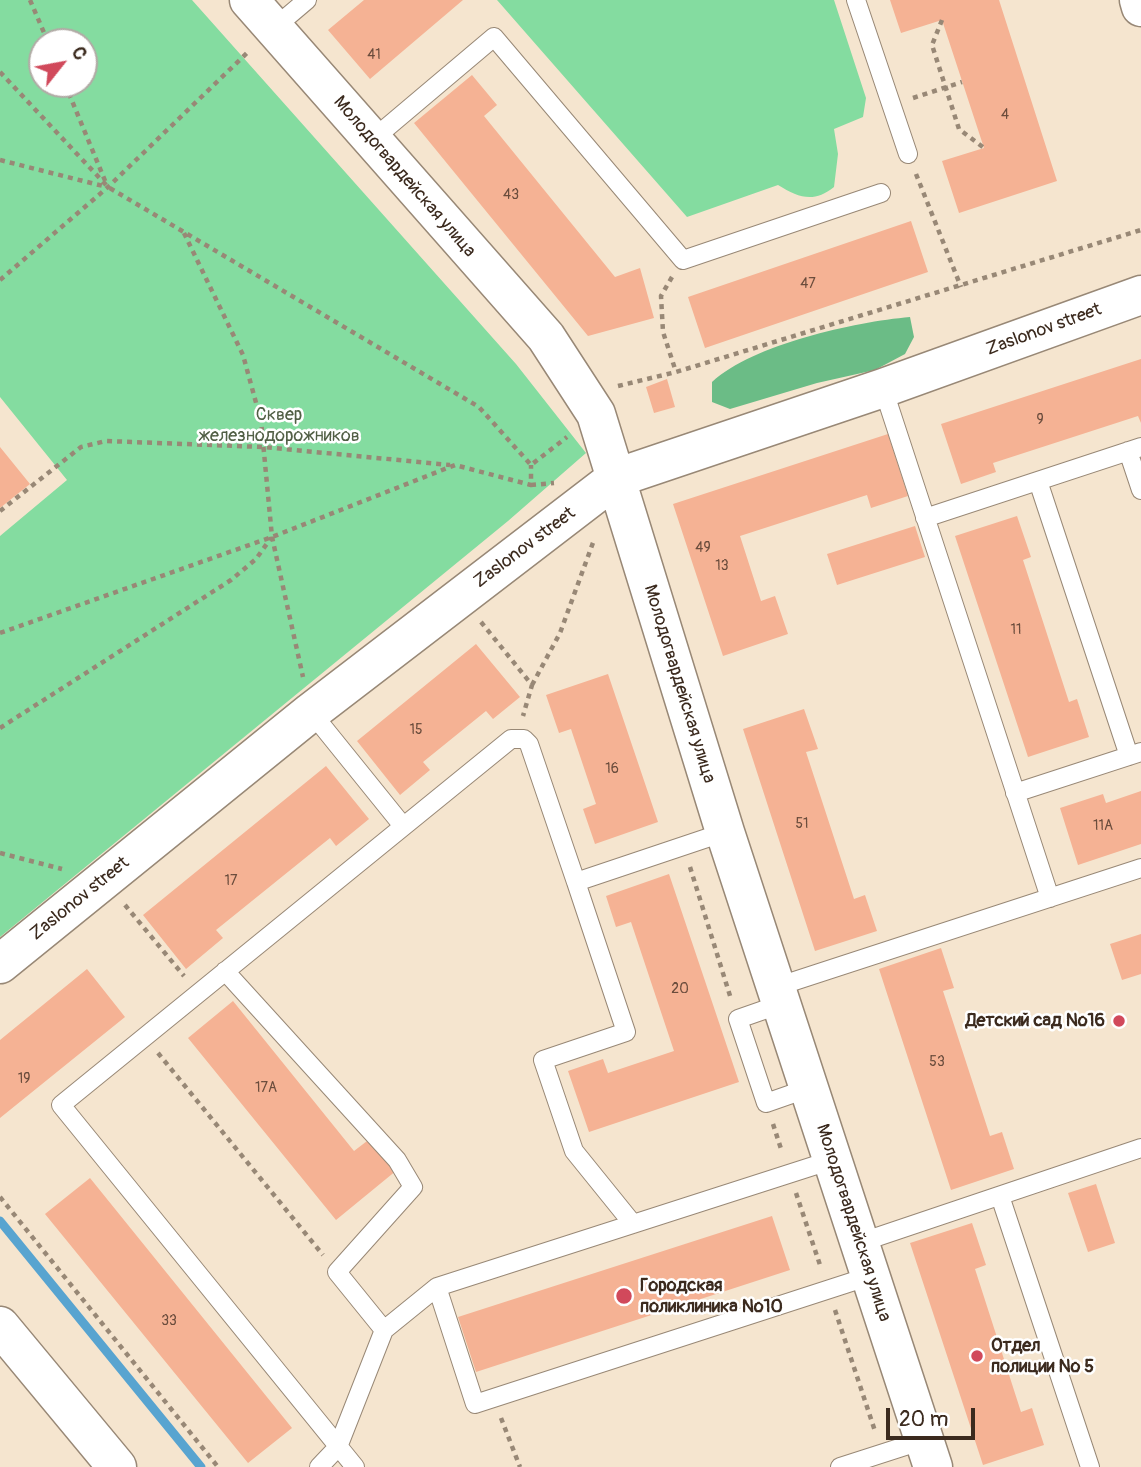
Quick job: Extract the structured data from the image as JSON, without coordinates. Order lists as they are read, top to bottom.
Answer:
{
  "streets": {
    "street": ["Молодогвардейская улица", "Zaslonov street"]
  },
  "crossings": [
    ["Молодогвардейская улица", "Zaslonov street"]
  ],
  "parks": ["Сквер железнодорожников"],
  "places": ["Детский сад №16", "Городская поликлиника №10", "Отдел полиции № 5"],
  "house_numbers": [
    "41",
    "4",
    "43",
    "47",
    "9",
    "49",
    "13",
    "11",
    "15",
    "16",
    "51",
    "11А",
    "17",
    "20",
    "53",
    "19",
    "17А",
    "33"
  ],
  "scale_bar": "20 m",
  "north": "top right"
}
